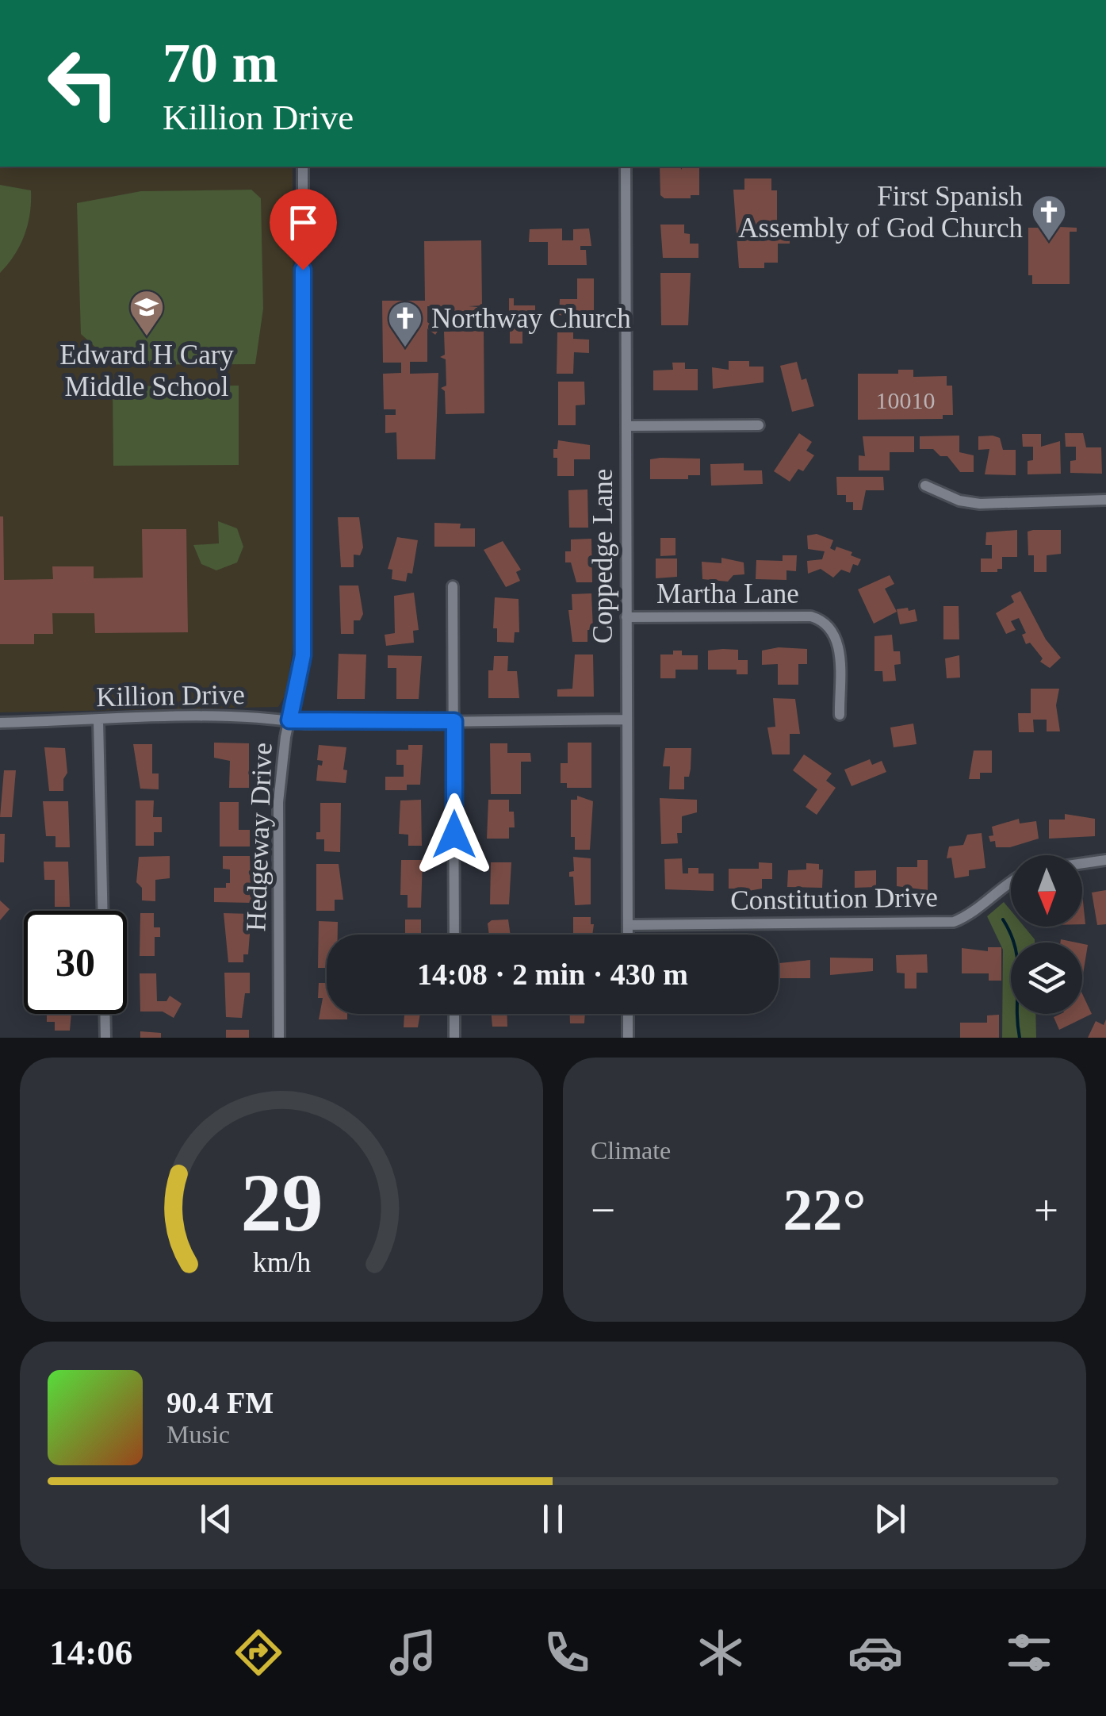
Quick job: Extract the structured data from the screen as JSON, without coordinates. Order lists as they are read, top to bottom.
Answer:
{
  "streets": {
    "street": [
      "Coppedge Lane",
      "Martha Lane",
      "Killion Drive",
      "Hedgeway Drive",
      "Constitution Drive"
    ]
  },
  "crossings": [
    ["Coppedge Lane", "Martha Lane"],
    ["Coppedge Lane", "Killion Drive"],
    ["Coppedge Lane", "Constitution Drive"],
    ["Killion Drive", "Hedgeway Drive"]
  ],
  "places": {
    "church": ["First Spanish Assembly of God Church", "Northway Church"],
    "school or university": ["Edward H Cary Middle School"]
  },
  "house_numbers": ["10010"],
  "north": "bottom",
  "page": {
    "turn": ["70 m", "Killion Drive"],
    "limit": "30",
    "trip": "14:08 · 2 min · 430 m",
    "tile": "Climate",
    "heat": ["−", "22°", "+"],
    "song": ["90.4 FM", "Music"],
    "tabs": "14:06",
    "gauge": ["29", "km/h"]
  }
}
